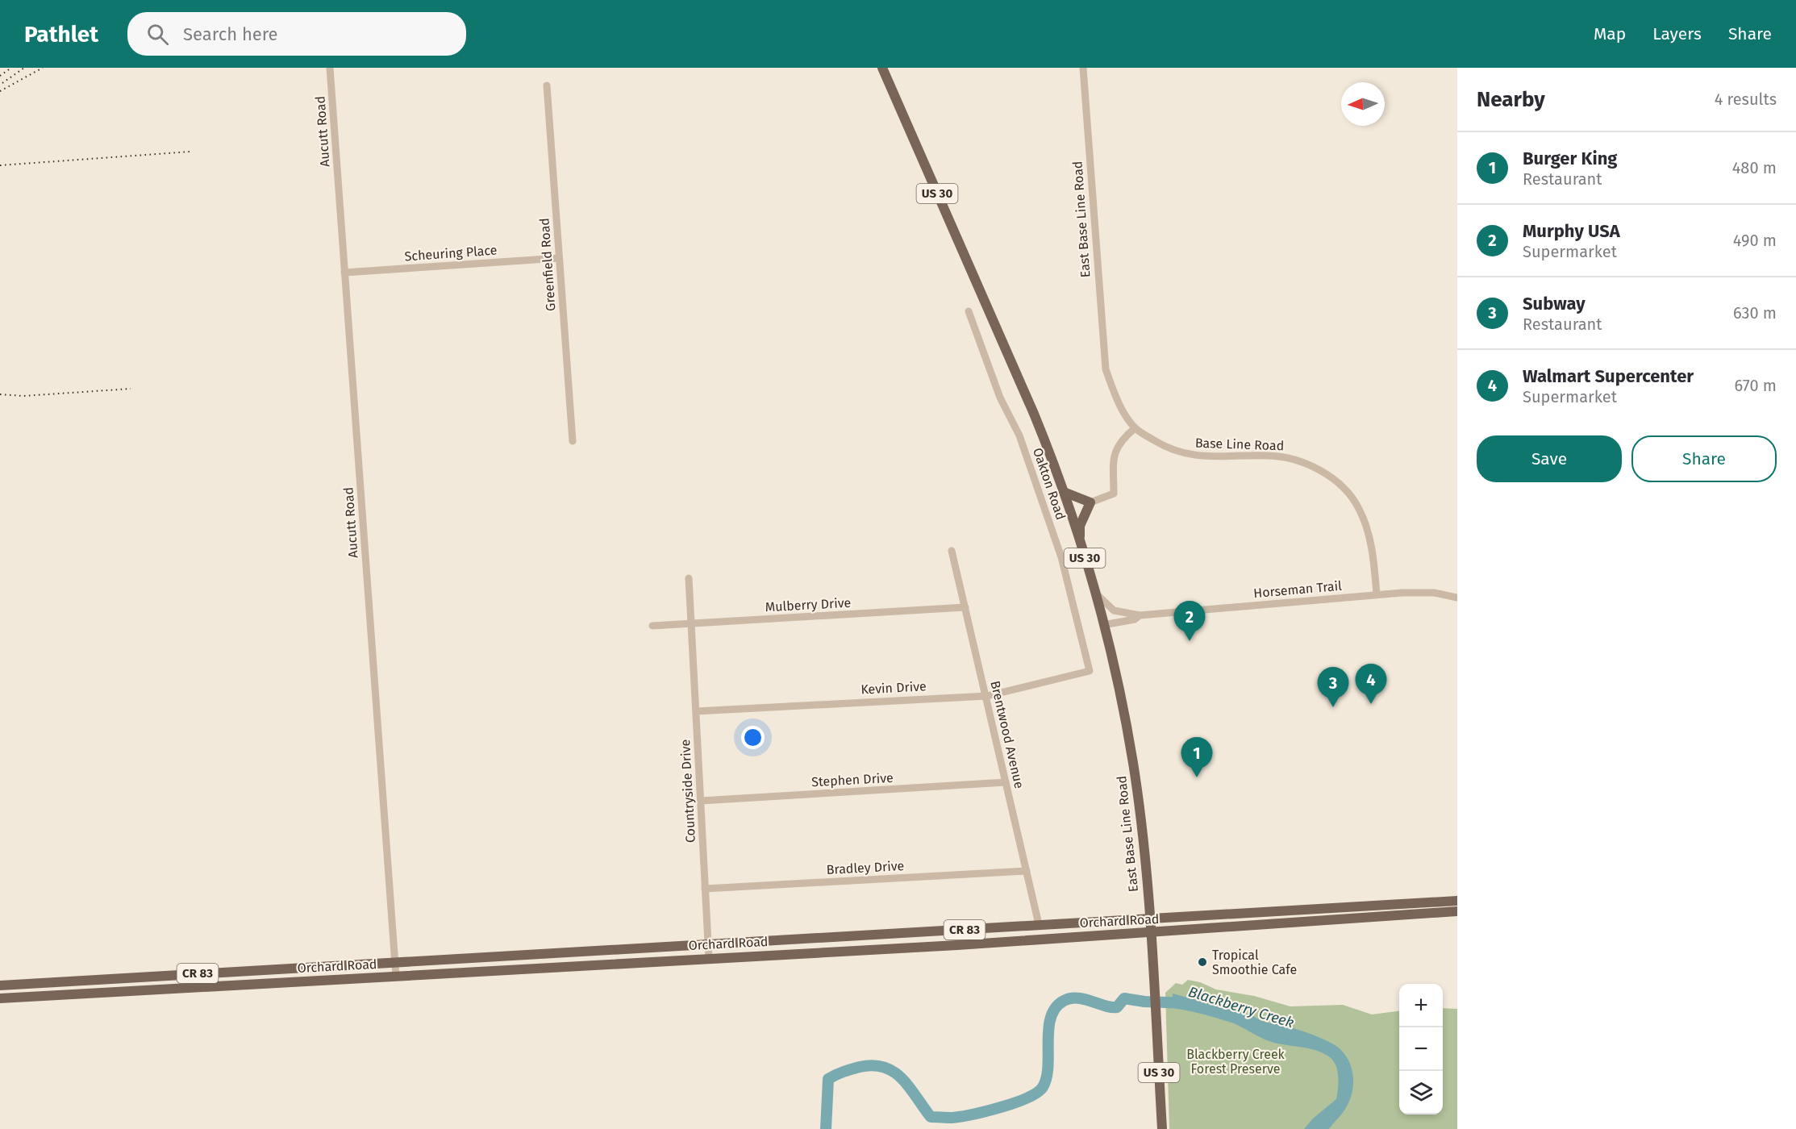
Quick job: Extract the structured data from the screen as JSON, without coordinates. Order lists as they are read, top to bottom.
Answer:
{
  "streets": {
    "main road": [
      "US 30",
      "East Base Line Road",
      "Orchard Road",
      "CR 83"
    ],
    "street": [
      "Aucutt Road",
      "Scheuring Place",
      "Greenfield Road",
      "Base Line Road",
      "Oakton Road",
      "Horseman Trail",
      "Mulberry Drive",
      "Kevin Drive",
      "Brentwood Avenue",
      "Stephen Drive",
      "Countryside Drive",
      "Bradley Drive"
    ]
  },
  "crossings": [
    ["Aucutt Road", "Scheuring Place"],
    ["Aucutt Road", "Orchard Road"],
    ["US 30", "East Base Line Road"],
    ["US 30", "Horseman Trail"],
    ["East Base Line Road", "Base Line Road"],
    ["East Base Line Road", "Horseman Trail"],
    ["East Base Line Road", "Orchard Road"],
    ["Scheuring Place", "Greenfield Road"],
    ["Base Line Road", "Horseman Trail"],
    ["Oakton Road", "Kevin Drive"],
    ["Mulberry Drive", "Brentwood Avenue"],
    ["Mulberry Drive", "Countryside Drive"],
    ["Kevin Drive", "Brentwood Avenue"],
    ["Kevin Drive", "Countryside Drive"],
    ["Brentwood Avenue", "Stephen Drive"],
    ["Brentwood Avenue", "Bradley Drive"],
    ["Brentwood Avenue", "Orchard Road"],
    ["Stephen Drive", "Countryside Drive"],
    ["Countryside Drive", "Bradley Drive"],
    ["Countryside Drive", "Orchard Road"]
  ],
  "water": ["Blackberry Creek"],
  "parks": ["Blackberry Creek Forest Preserve"],
  "places": ["Tropical Smoothie Cafe"],
  "north": "left",
  "page": {
    "header": "Pathlet",
    "search": "Search here",
    "nav": ["Map", "Layers", "Share"],
    "heading": ["Nearby", "4 results"],
    "list": [
      {
        "mark": "1",
        "name": "Burger King",
        "note": "Restaurant",
        "value": "480 m"
      },
      {
        "mark": "2",
        "name": "Murphy USA",
        "note": "Supermarket",
        "value": "490 m"
      },
      {
        "mark": "3",
        "name": "Subway",
        "note": "Restaurant",
        "value": "630 m"
      },
      {
        "mark": "4",
        "name": "Walmart Supercenter",
        "note": "Supermarket",
        "value": "670 m"
      }
    ],
    "buttons": ["Save", "Share"],
    "pins": [
      "2",
      "4",
      "3",
      "1"
    ],
    "map_buttons": ["+", "−"]
  }
}
